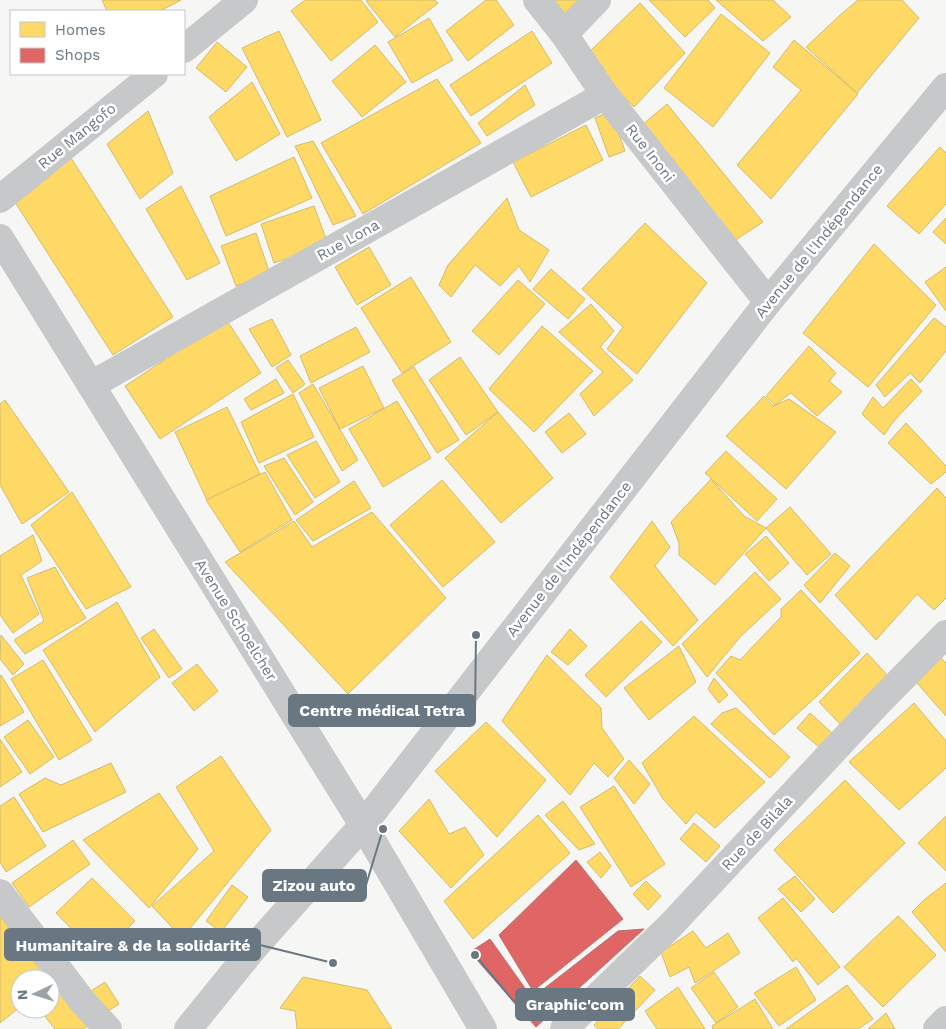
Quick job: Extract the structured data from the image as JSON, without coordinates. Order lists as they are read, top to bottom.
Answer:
{
  "streets": {
    "street": [
      "Rue Mangofo",
      "Rue Inoni",
      "Rue Lona",
      "Avenue de l'Indépendance",
      "Avenue Schoelcher",
      "Rue de Bilala"
    ]
  },
  "crossings": [
    ["Rue Inoni", "Rue Lona"],
    ["Rue Inoni", "Avenue de l'Indépendance"],
    ["Rue Lona", "Avenue Schoelcher"],
    ["Avenue de l'Indépendance", "Avenue Schoelcher"]
  ],
  "places": [
    "Centre médical Tetra",
    "Zizou auto",
    "Graphic'com",
    "Humanitaire & de la solidarité"
  ],
  "legend": ["Homes", "Shops"],
  "north": "left"
}
